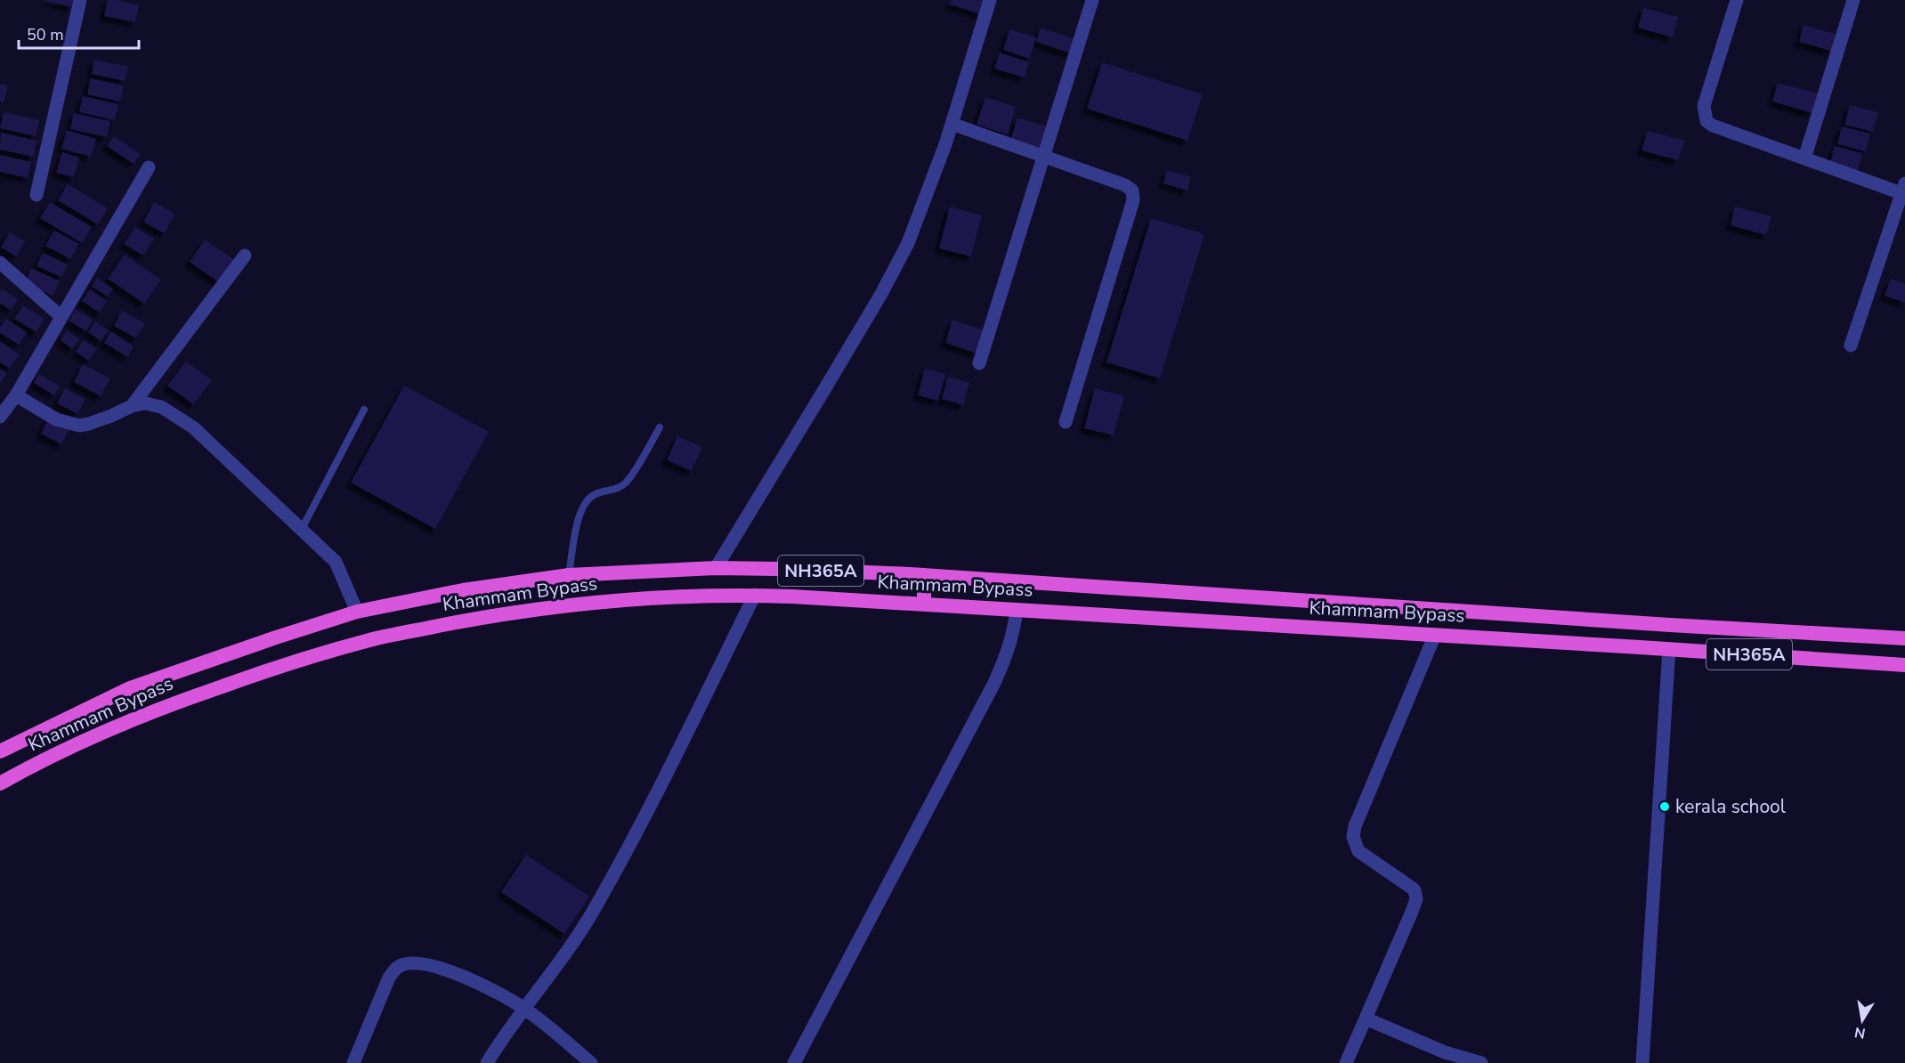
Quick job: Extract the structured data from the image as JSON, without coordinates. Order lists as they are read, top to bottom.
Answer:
{
  "streets": {
    "highway": ["NH365A", "Khammam Bypass"]
  },
  "places": ["kerala school"],
  "scale_bar": "50 m",
  "north": "bottom"
}
